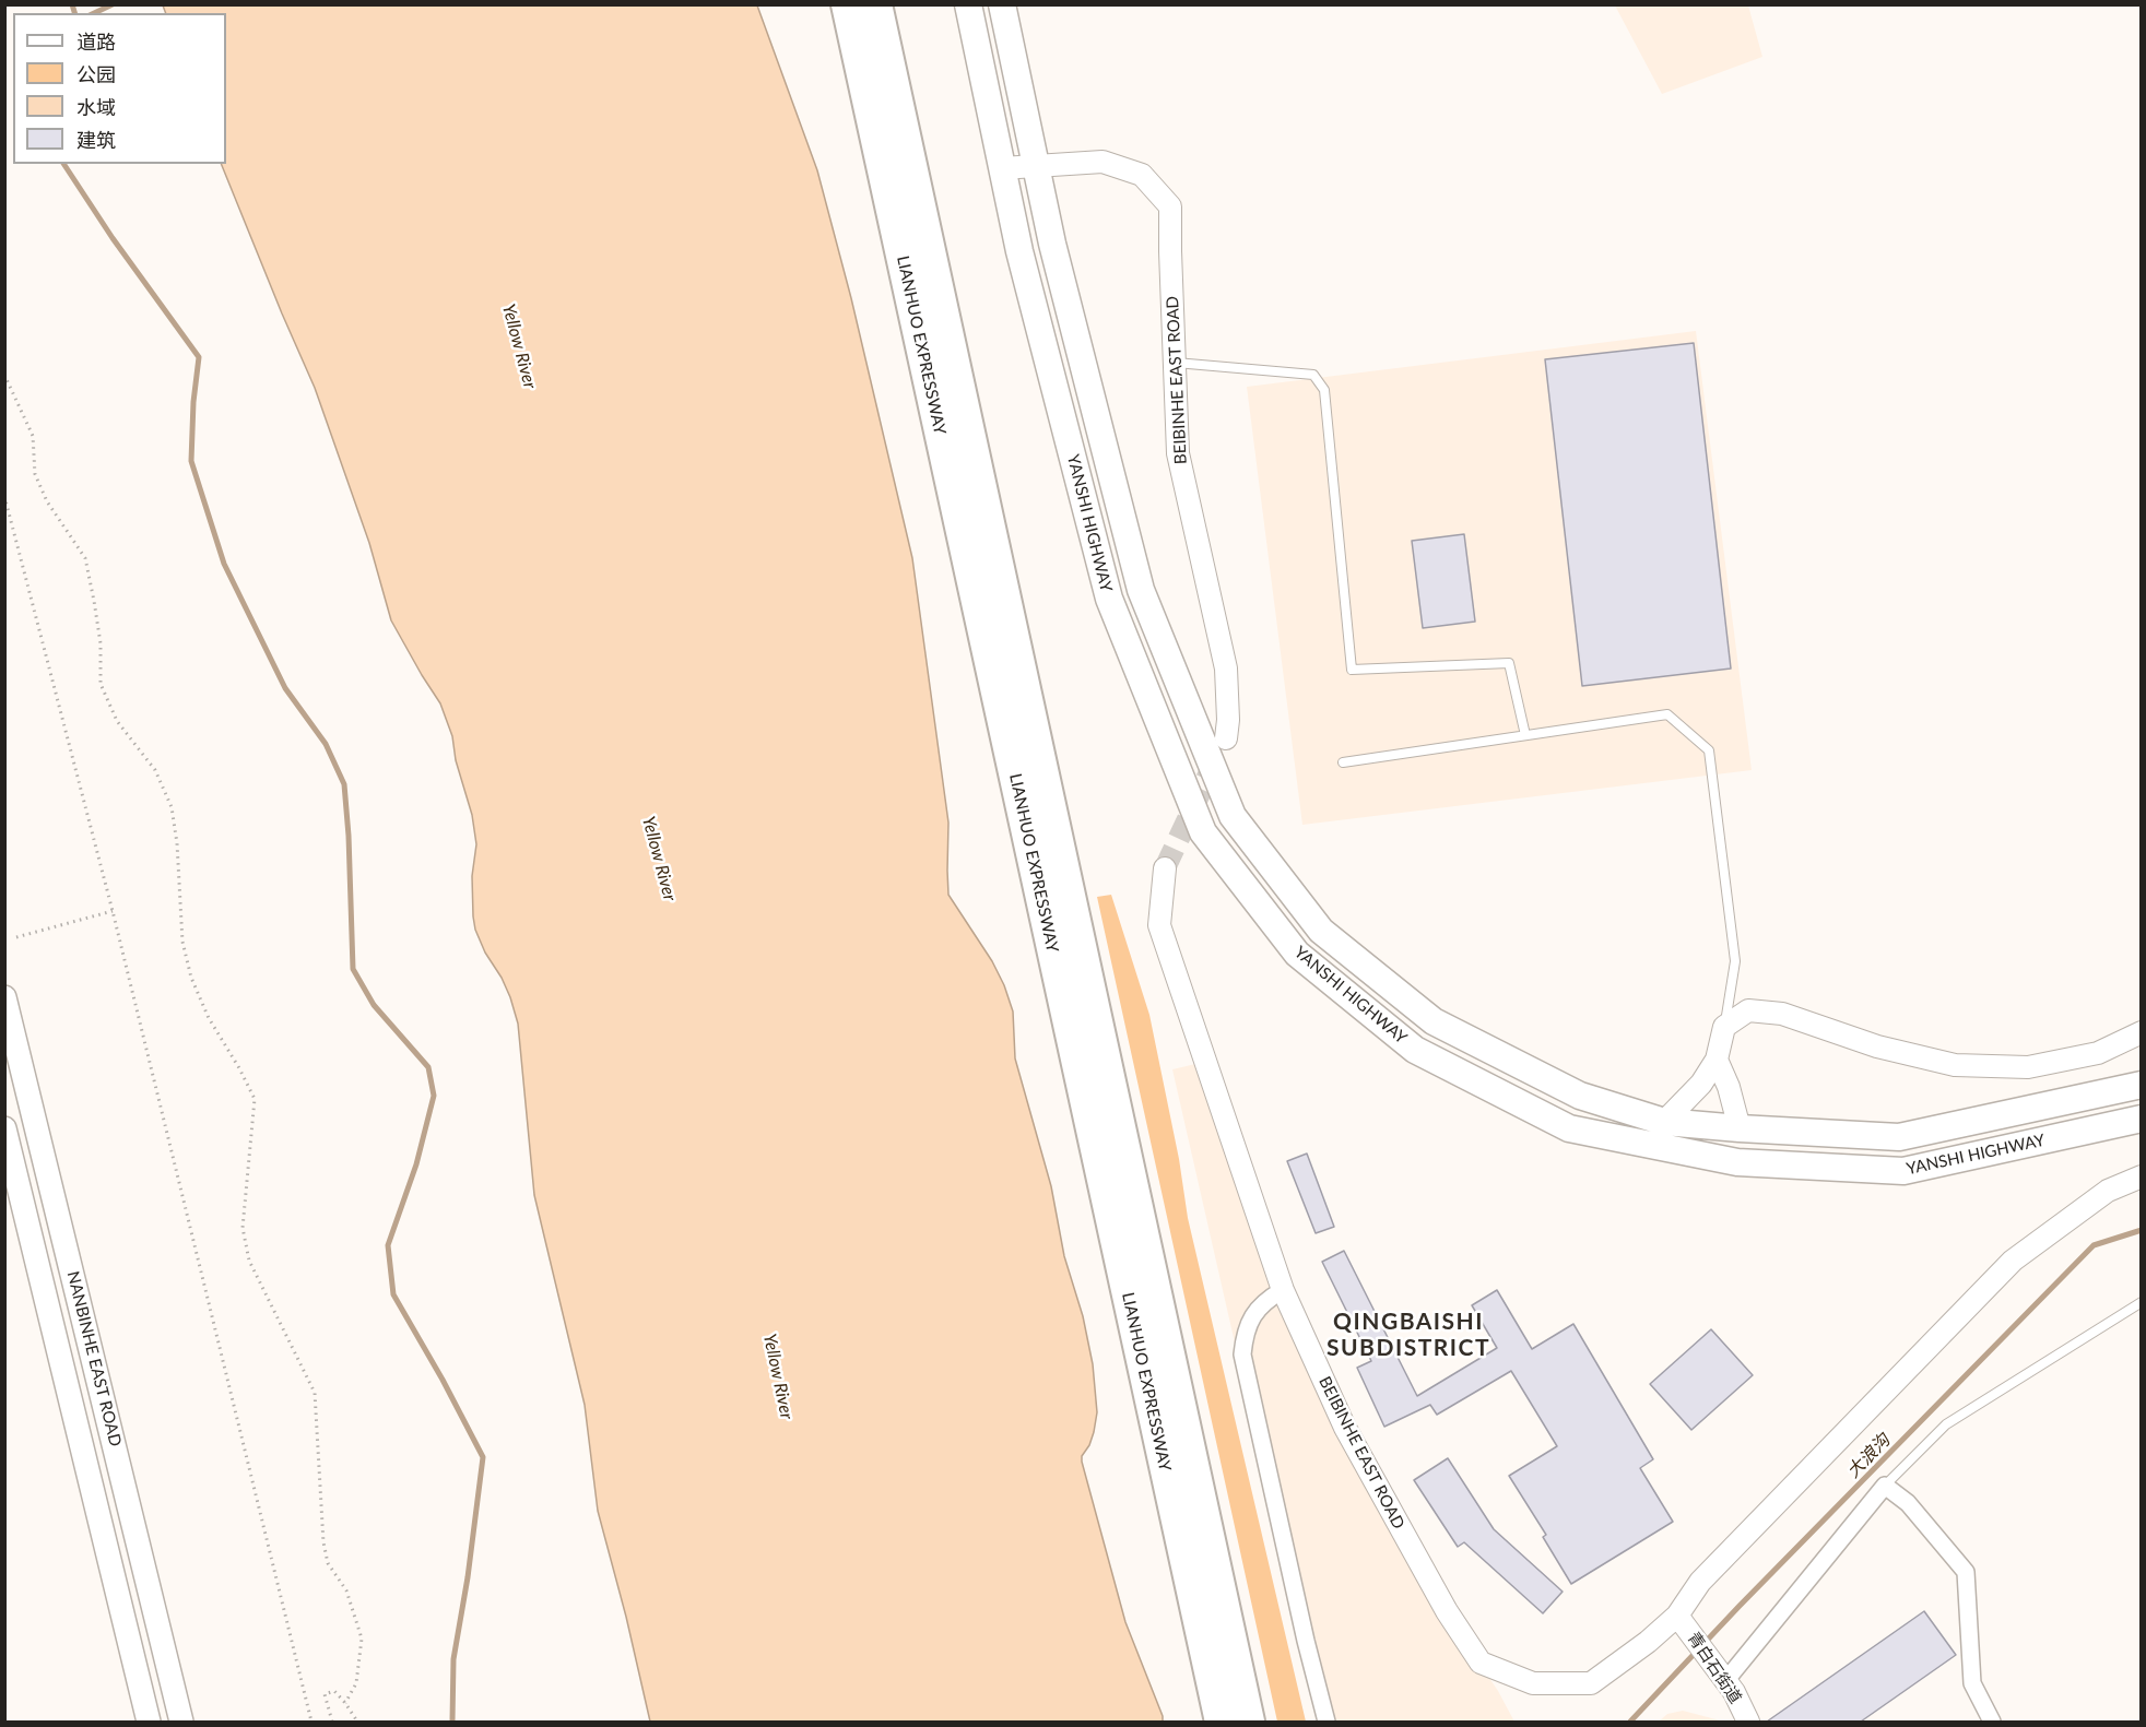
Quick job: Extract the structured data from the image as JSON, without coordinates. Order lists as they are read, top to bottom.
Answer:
{
  "streets": {
    "highway": ["LIANHUO EXPRESSWAY"],
    "main road": ["YANSHI HIGHWAY", "NANBINHE EAST ROAD"],
    "street": ["BEIBINHE EAST ROAD", "青白石街道"]
  },
  "crossings": [
    ["BEIBINHE EAST ROAD", "YANSHI HIGHWAY"],
    ["BEIBINHE EAST ROAD", "青白石街道"]
  ],
  "districts": ["QINGBAISHI SUBDISTRICT"],
  "water": ["Yellow River", "大浪沟"],
  "legend": [
    "道路",
    "公园",
    "水域",
    "建筑"
  ]
}
